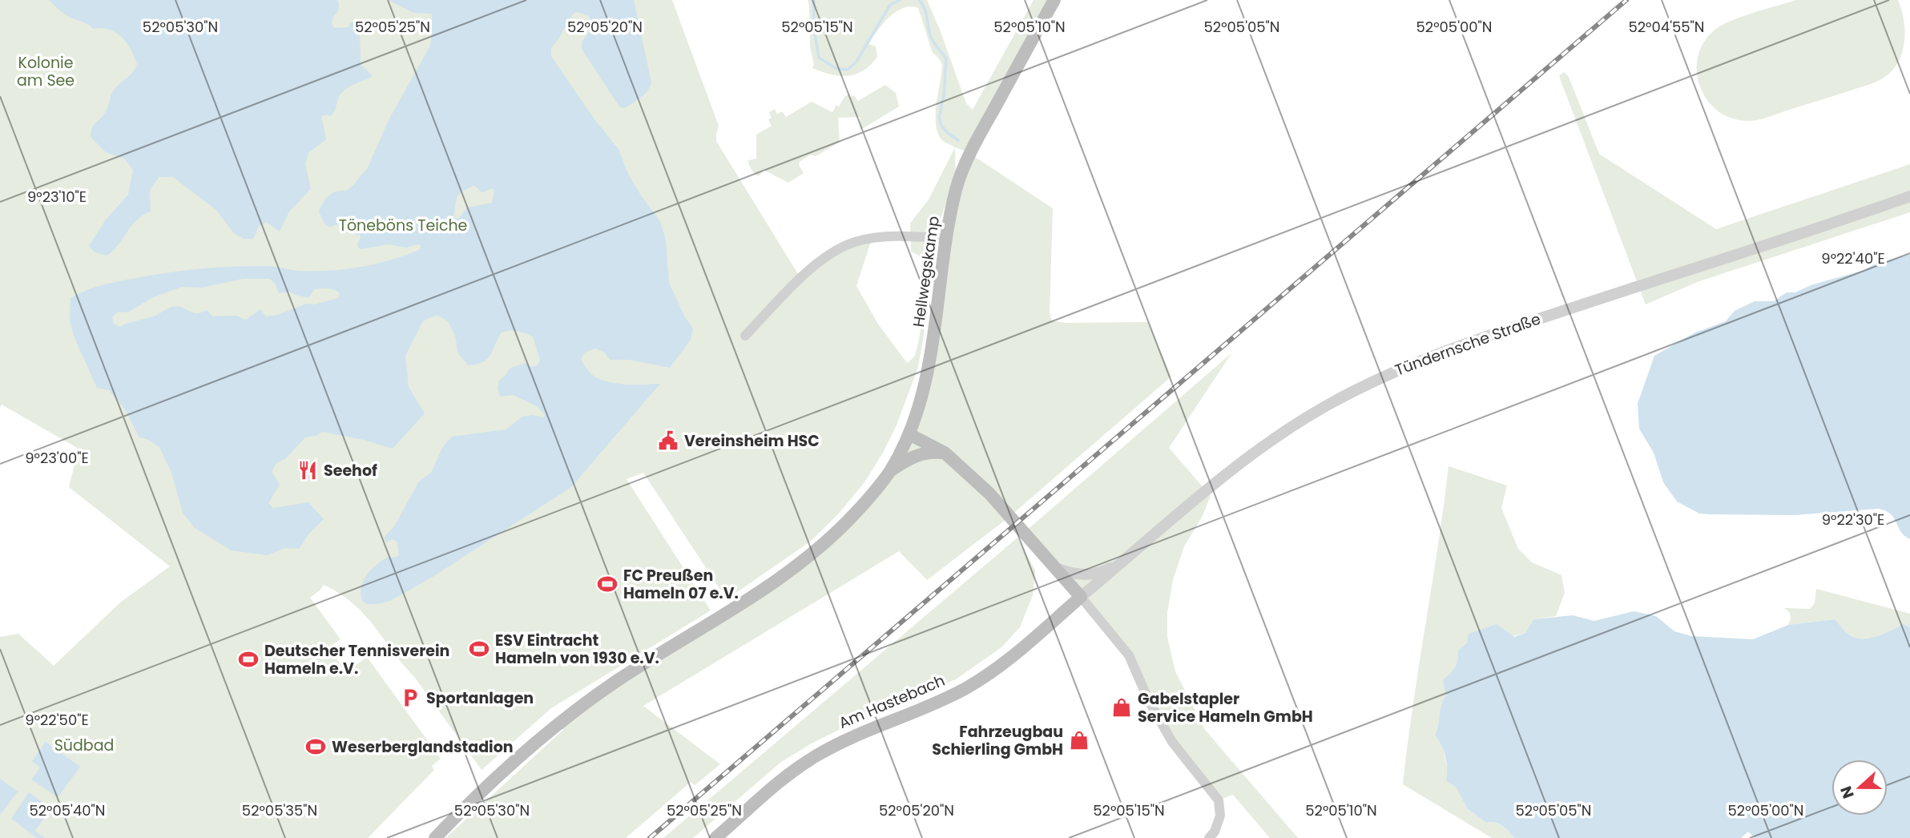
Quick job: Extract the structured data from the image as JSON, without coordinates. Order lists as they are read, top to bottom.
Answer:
{
  "streets": {
    "main road": ["Hellwegskamp", "Am Hastebach"],
    "street": ["Tündernsche Straße"]
  },
  "crossings": [
    ["Tündernsche Straße", "Am Hastebach"]
  ],
  "parks": ["Kolonie am See", "Töneböns Teiche", "Südbad"],
  "places": {
    "public building": ["Vereinsheim HSC"],
    "restaurant": ["Seehof"],
    "sports": [
      "FC Preußen Hameln 07 e.V.",
      "ESV Eintracht Hameln von 1930 e.V.",
      "Deutscher Tennisverein Hameln e.V.",
      "Weserberglandstadion"
    ],
    "parking": ["Sportanlagen"],
    "shop": ["Gabelstapler Service Hameln GmbH", "Fahrzeugbau Schierling GmbH"]
  },
  "north": "left",
  "coordinates": [
    "52°05'30\"N",
    "52°05'25\"N",
    "52°05'20\"N",
    "52°05'15\"N",
    "52°05'10\"N",
    "52°05'00\"N",
    "52°04'55\"N",
    "52°05'05\"N",
    "9°23'10\"E",
    "9°22'40\"E",
    "9°23'00\"E",
    "9°22'30\"E",
    "9°22'50\"E",
    "52°05'40\"N",
    "52°05'35\"N"
  ]
}
